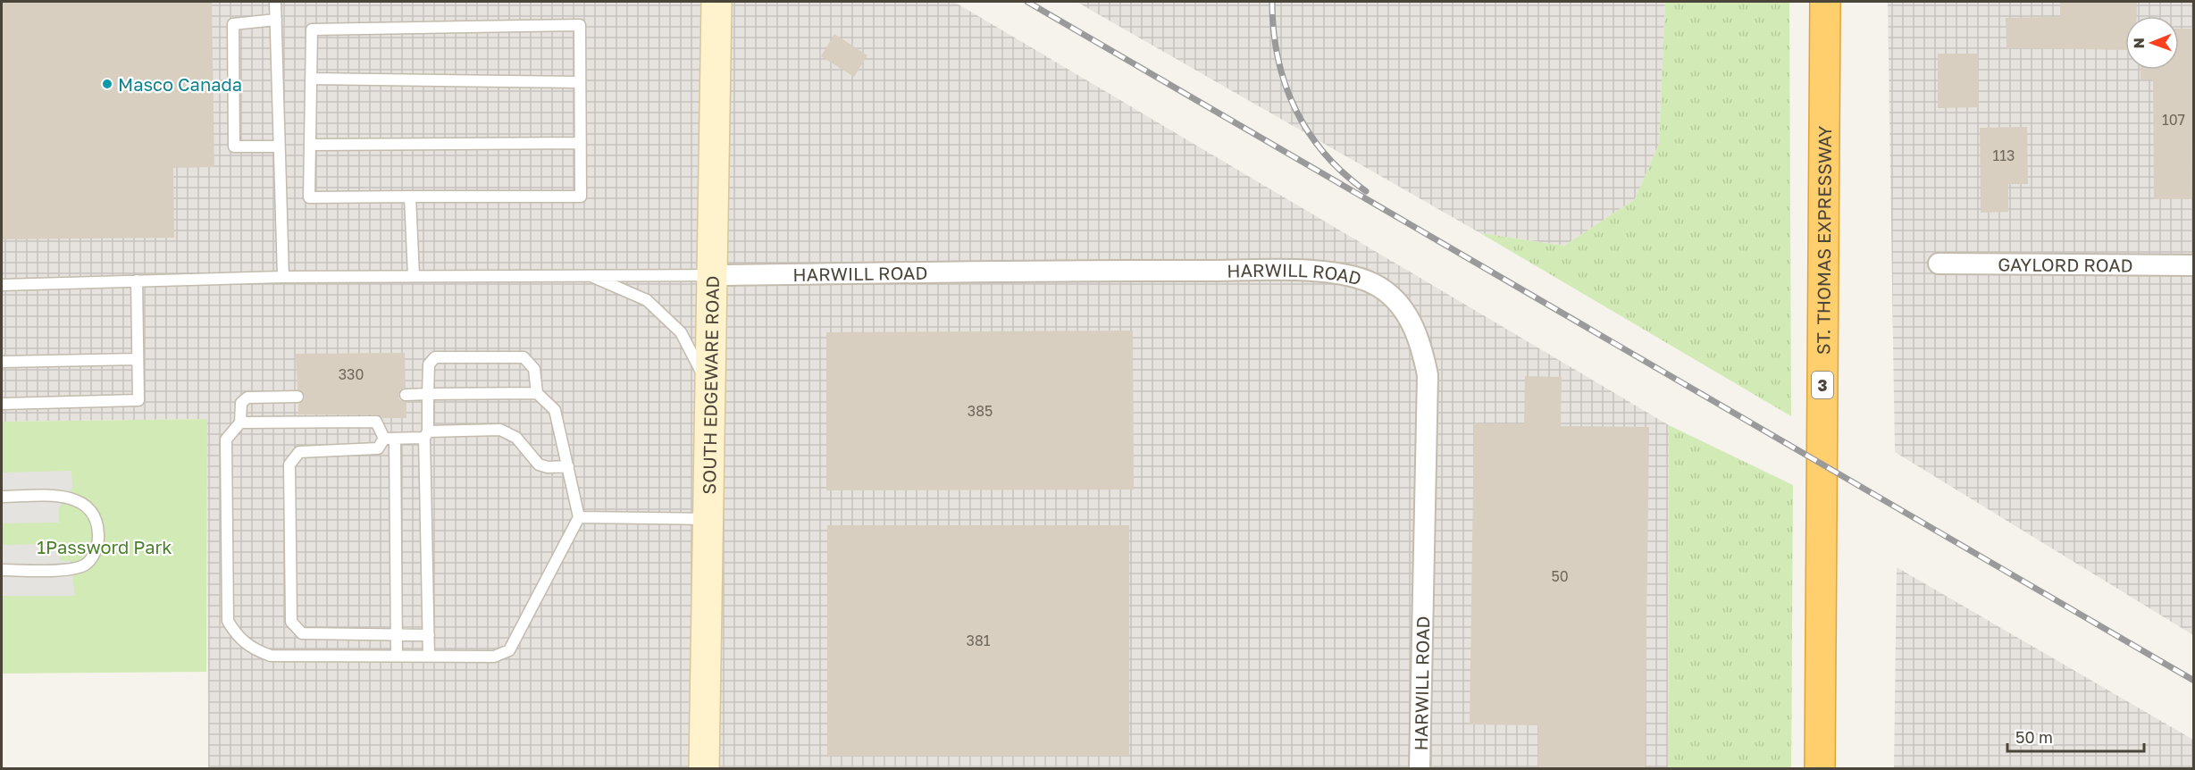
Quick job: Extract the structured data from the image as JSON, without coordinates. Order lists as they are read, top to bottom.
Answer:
{
  "streets": {
    "highway": ["ST. THOMAS EXPRESSWAY", "3"],
    "main road": ["SOUTH EDGEWARE ROAD"],
    "street": ["GAYLORD ROAD", "HARWILL ROAD"]
  },
  "crossings": [
    ["HARWILL ROAD", "SOUTH EDGEWARE ROAD"]
  ],
  "parks": ["1Password Park"],
  "places": ["Masco Canada"],
  "house_numbers": [
    "107",
    "113",
    "330",
    "385",
    "50",
    "381"
  ],
  "scale_bar": "50 m",
  "north": "left"
}
